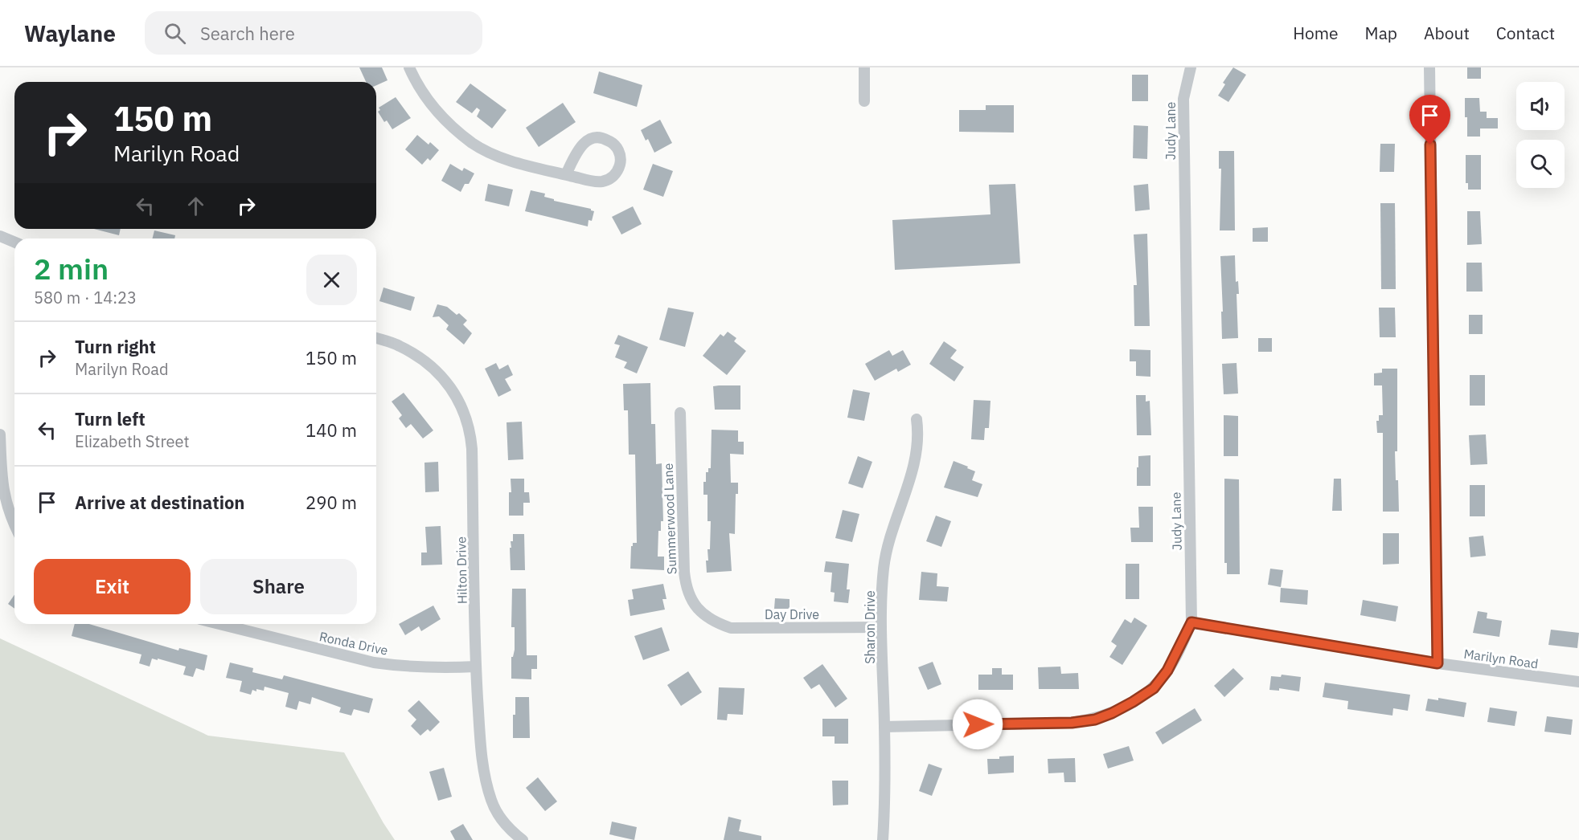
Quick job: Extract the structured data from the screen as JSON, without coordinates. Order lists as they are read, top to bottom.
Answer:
{
  "streets": {
    "street": [
      "Judy Lane",
      "Summerwood Lane",
      "Hilton Drive",
      "Day Drive",
      "Sharon Drive",
      "Ronda Drive",
      "Marilyn Road"
    ]
  },
  "crossings": [
    ["Judy Lane", "Sharon Drive"],
    ["Judy Lane", "Marilyn Road"],
    ["Summerwood Lane", "Day Drive"],
    ["Hilton Drive", "Ronda Drive"],
    ["Day Drive", "Sharon Drive"]
  ],
  "page": {
    "header": "Waylane",
    "search": "Search here",
    "nav": [
      "Home",
      "Map",
      "About",
      "Contact"
    ],
    "turn": ["150 m", "Marilyn Road"],
    "heading": ["2 min", "580 m · 14:23"],
    "list": [
      {
        "name": "Turn right",
        "note": "Marilyn Road",
        "value": "150 m"
      },
      {
        "name": "Turn left",
        "note": "Elizabeth Street",
        "value": "140 m"
      },
      {
        "name": "Arrive at destination",
        "value": "290 m"
      }
    ],
    "buttons": ["Exit", "Share"]
  }
}
